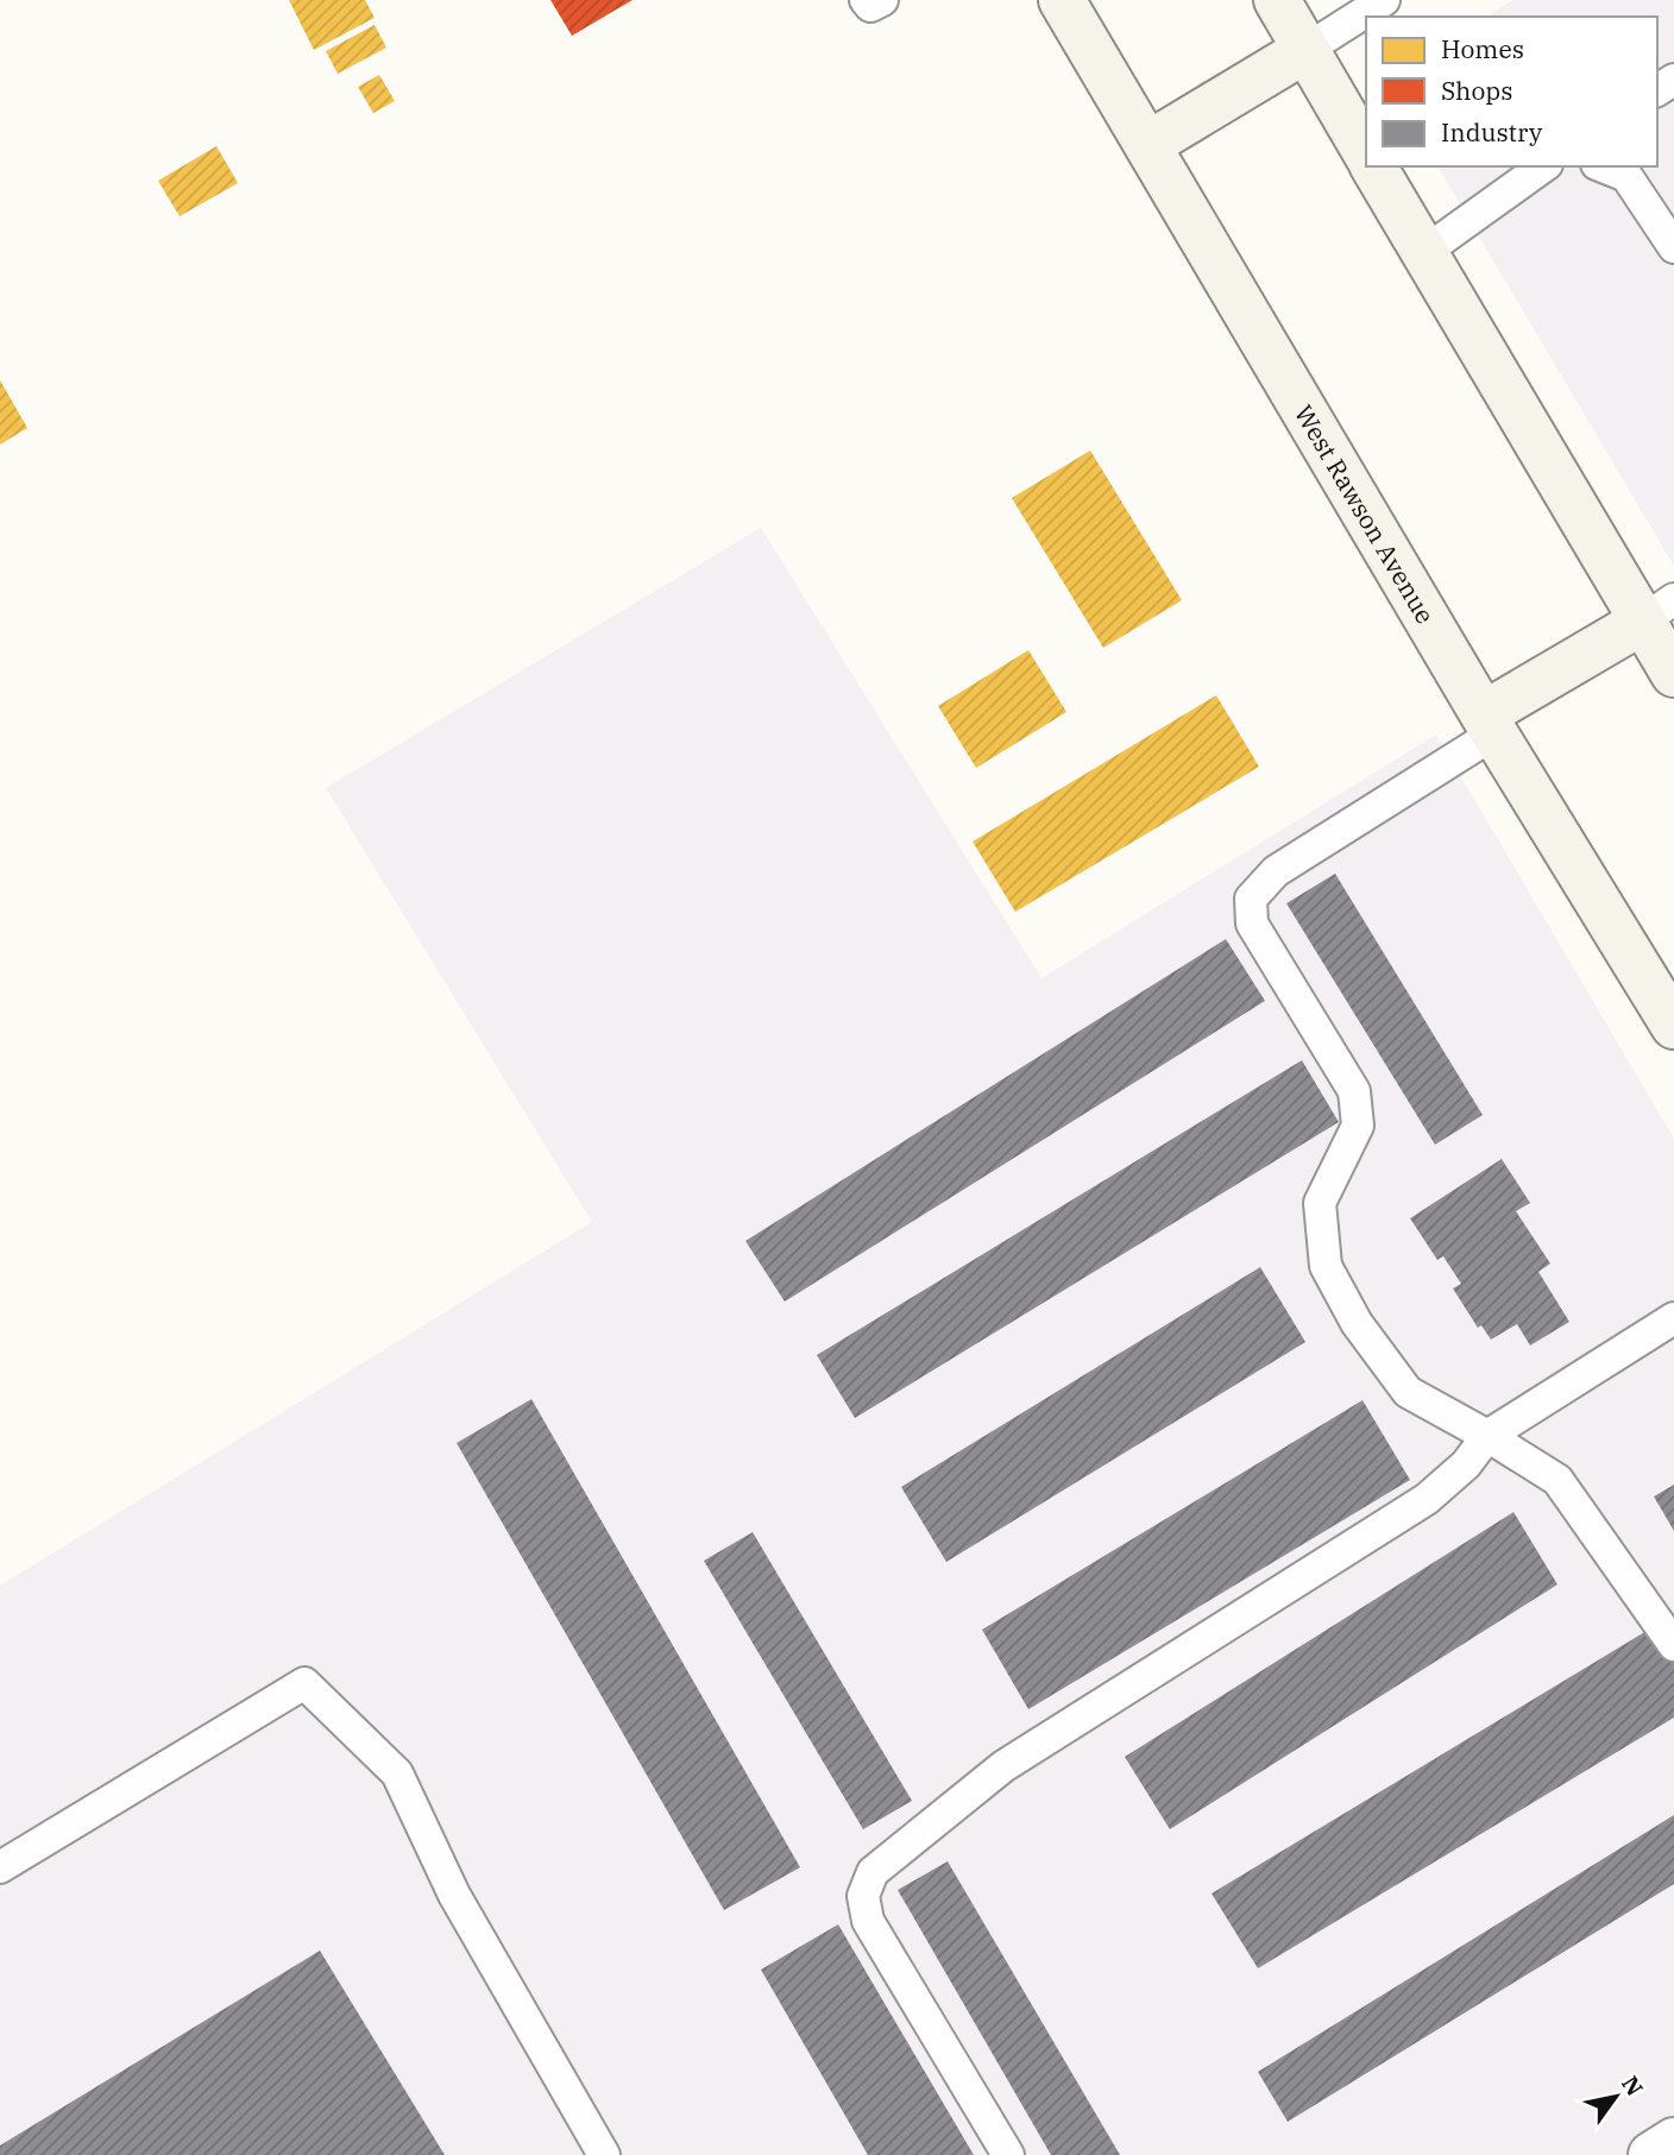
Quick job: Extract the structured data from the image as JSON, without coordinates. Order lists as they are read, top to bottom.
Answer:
{
  "streets": {
    "main road": ["West Rawson Avenue"]
  },
  "legend": ["Homes", "Shops", "Industry"],
  "north": "top right"
}
